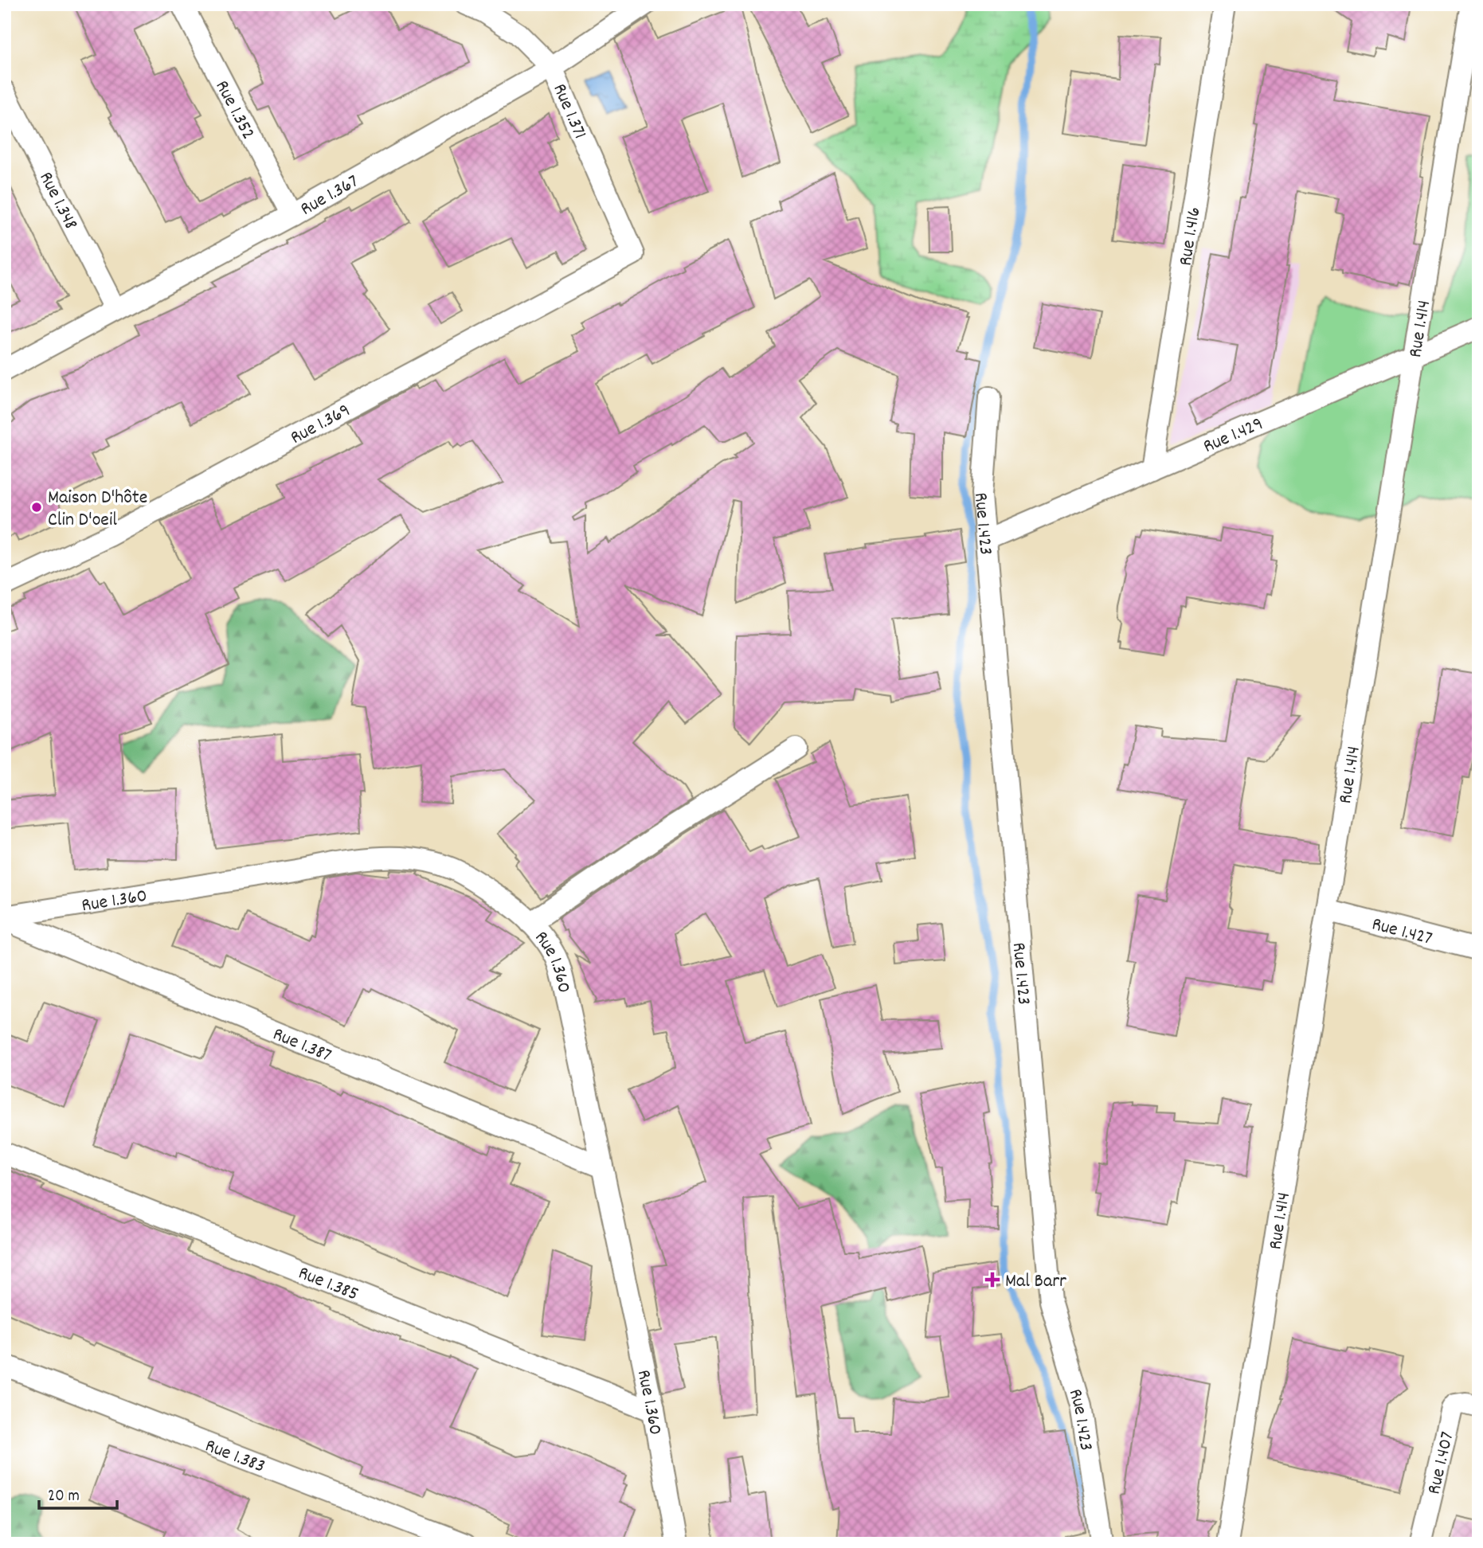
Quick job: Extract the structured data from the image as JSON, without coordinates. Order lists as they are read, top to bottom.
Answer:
{
  "streets": {
    "street": [
      "Rue 1.352",
      "Rue 1.371",
      "Rue 1.367",
      "Rue 1.348",
      "Rue 1.416",
      "Rue 1.414",
      "Rue 1.369",
      "Rue 1.429",
      "Rue 1.423",
      "Rue 1.360",
      "Rue 1.427",
      "Rue 1.387",
      "Rue 1.385",
      "Rue 1.383",
      "Rue 1.407"
    ]
  },
  "crossings": [
    ["Rue 1.352", "Rue 1.367"],
    ["Rue 1.371", "Rue 1.367"],
    ["Rue 1.371", "Rue 1.369"],
    ["Rue 1.367", "Rue 1.348"],
    ["Rue 1.416", "Rue 1.429"],
    ["Rue 1.414", "Rue 1.429"],
    ["Rue 1.414", "Rue 1.427"],
    ["Rue 1.429", "Rue 1.423"],
    ["Rue 1.360", "Rue 1.387"],
    ["Rue 1.360", "Rue 1.385"]
  ],
  "places": {
    "other": ["Maison D'hôte Clin D'oeil"],
    "health": ["Mal Barr"]
  },
  "scale_bar": "20 m"
}
